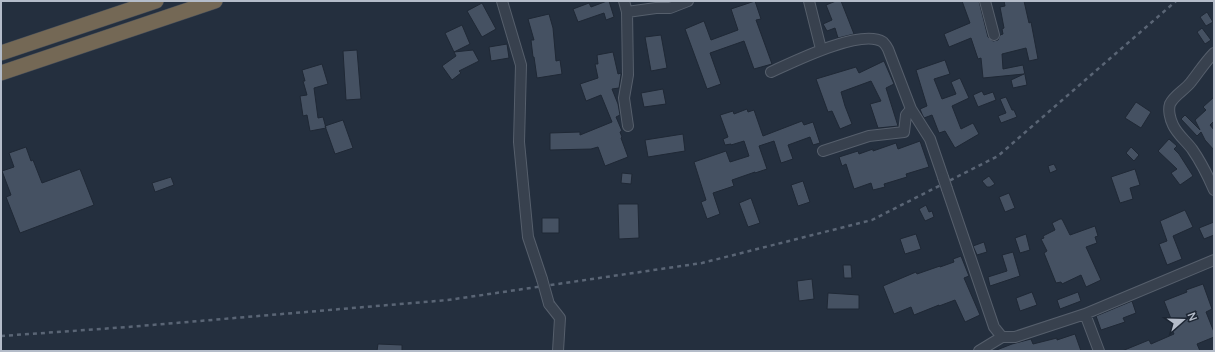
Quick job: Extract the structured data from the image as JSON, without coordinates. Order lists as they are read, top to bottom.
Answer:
{
  "north": "right"
}
